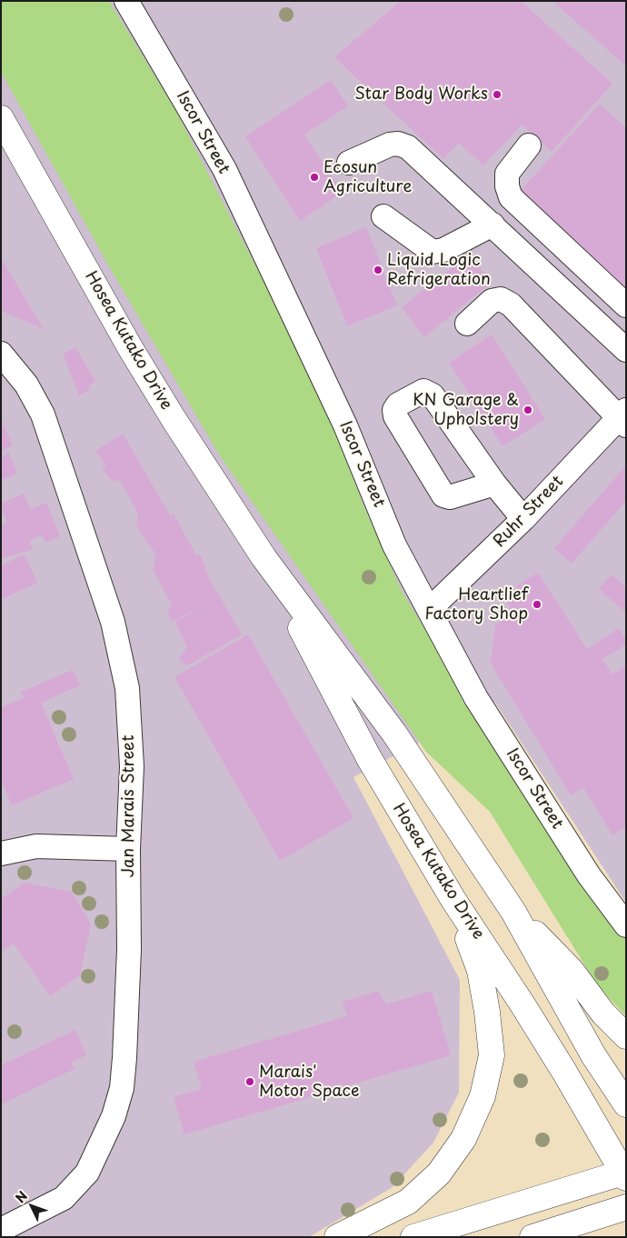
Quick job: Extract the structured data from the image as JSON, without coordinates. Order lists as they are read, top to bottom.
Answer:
{
  "streets": {
    "main road": ["Hosea Kutako Drive"],
    "street": ["Iscor Street", "Ruhr Street", "Jan Marais Street"]
  },
  "crossings": [
    ["Iscor Street", "Ruhr Street"]
  ],
  "places": [
    "Star Body Works",
    "Ecosun Agriculture",
    "Liquid Logic Refrigeration",
    "KN Garage & Upholstery",
    "Heartlief Factory Shop",
    "Marais' Motor Space"
  ],
  "north": "top left"
}
